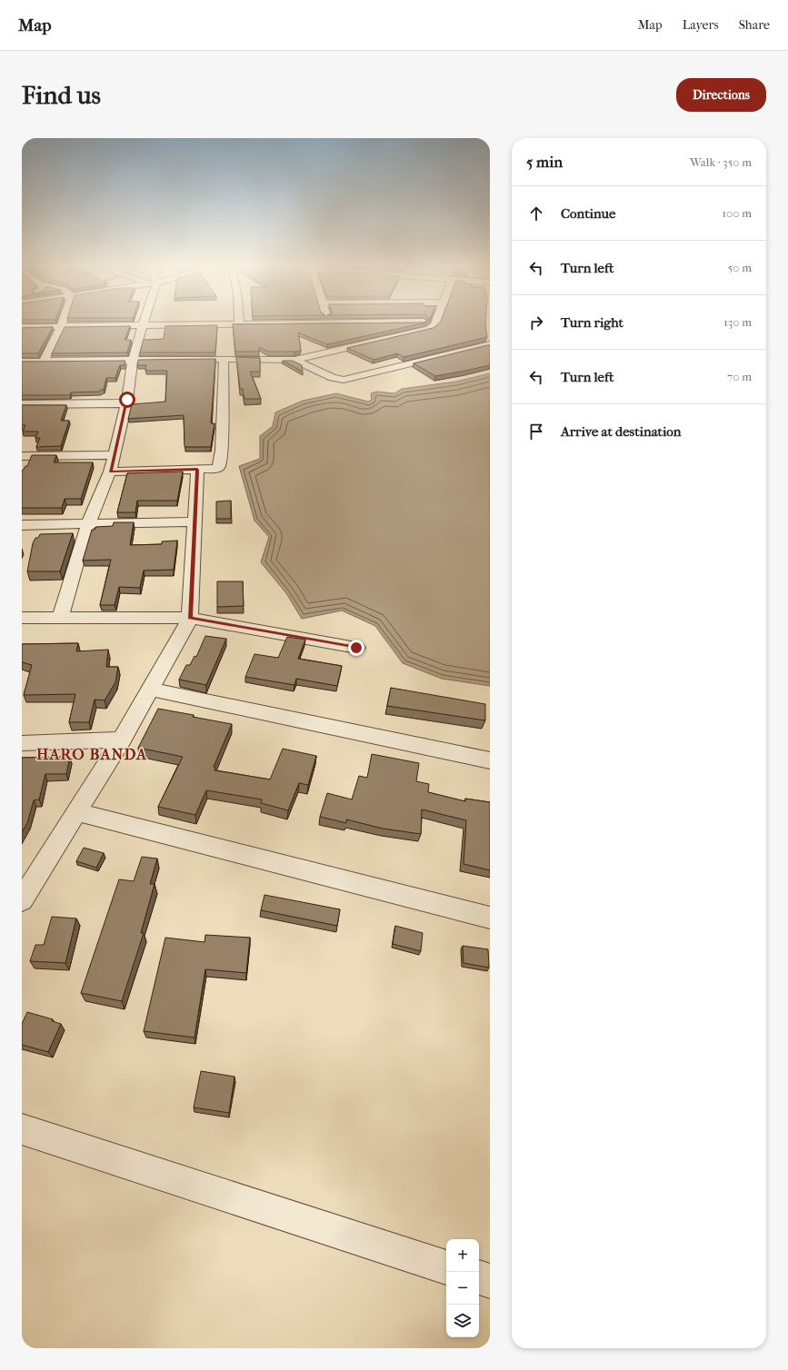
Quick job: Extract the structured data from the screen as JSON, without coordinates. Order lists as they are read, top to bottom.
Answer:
{
  "districts": ["HARO BANDA"],
  "page": {
    "header": "Map",
    "nav": ["Map", "Layers", "Share"],
    "buttons": "Directions",
    "title": "Find us",
    "heading": ["5 min", "Walk · 350 m"],
    "list": [
      ["Continue", "100 m"],
      ["Turn left", "50 m"],
      ["Turn right", "130 m"],
      ["Turn left", "70 m"],
      "Arrive at destination"
    ],
    "map_buttons": ["+", "−"]
  }
}
